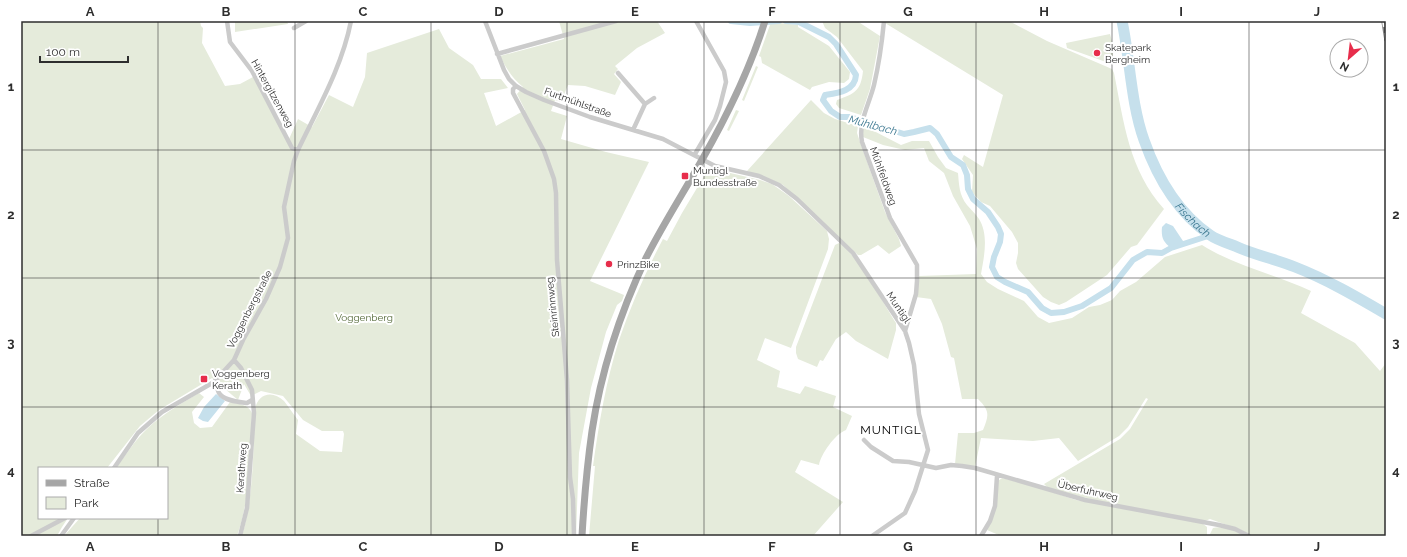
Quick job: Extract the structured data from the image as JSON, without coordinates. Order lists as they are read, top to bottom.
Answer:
{
  "streets": {
    "street": [
      "Hintergitzenweg",
      "Furtmühlstraße",
      "Mühlfeldweg",
      "Steinrinnweg",
      "Muntigl",
      "Voggenbergstraße",
      "Kerathweg",
      "Überfuhrweg"
    ]
  },
  "crossings": [
    ["Hintergitzenweg", "Voggenbergstraße"],
    ["Furtmühlstraße", "Steinrinnweg"],
    ["Furtmühlstraße", "Muntigl"],
    ["Mühlfeldweg", "Muntigl"],
    ["Muntigl", "Überfuhrweg"],
    ["Voggenbergstraße", "Kerathweg"]
  ],
  "districts": ["MUNTIGL"],
  "water": ["Mühlbach", "Fischach"],
  "parks": ["Voggenberg"],
  "places": {
    "other": ["Skatepark Bergheim", "PrinzBike"],
    "transit": ["Muntigl Bundesstraße", "Voggenberg Kerath"]
  },
  "legend": ["Straße", "Park"],
  "scale_bar": "100 m",
  "north": "bottom left",
  "grid": {
    "columns": [
      "A",
      "B",
      "C",
      "D",
      "E",
      "F",
      "G",
      "H",
      "I",
      "J"
    ],
    "rows": [
      "1",
      "2",
      "3",
      "4"
    ]
  }
}
